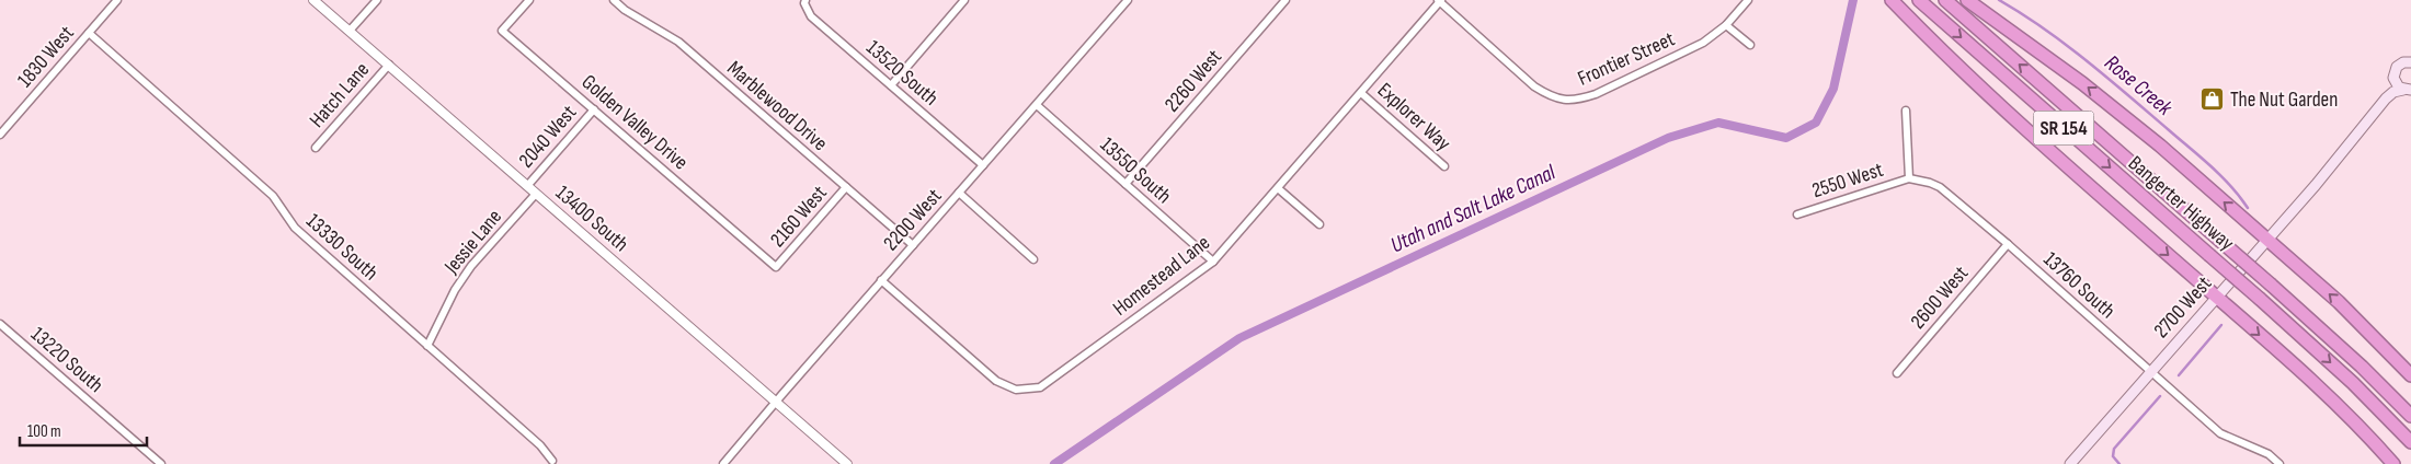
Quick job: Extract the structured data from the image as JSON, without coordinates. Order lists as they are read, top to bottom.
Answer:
{
  "streets": {
    "highway": ["SR 154", "Bangerter Highway"],
    "main road": ["2700 West"],
    "street": [
      "1830 West",
      "Frontier Street",
      "13520 South",
      "2260 West",
      "Hatch Lane",
      "Marblewood Drive",
      "Explorer Way",
      "Golden Valley Drive",
      "2040 West",
      "13550 South",
      "2550 West",
      "2160 West",
      "13400 South",
      "2200 West",
      "Jessie Lane",
      "13330 South",
      "Homestead Lane",
      "13760 South",
      "2600 West",
      "13220 South"
    ]
  },
  "crossings": [
    ["1830 West", "13330 South"],
    ["Frontier Street", "Homestead Lane"],
    ["13520 South", "2200 West"],
    ["2260 West", "13550 South"],
    ["Hatch Lane", "13400 South"],
    ["Marblewood Drive", "2160 West"],
    ["Marblewood Drive", "2200 West"],
    ["Explorer Way", "Homestead Lane"],
    ["Golden Valley Drive", "2040 West"],
    ["Golden Valley Drive", "2160 West"],
    ["2040 West", "13400 South"],
    ["13550 South", "2200 West"],
    ["13550 South", "Homestead Lane"],
    ["2550 West", "13760 South"],
    ["13400 South", "2200 West"],
    ["13400 South", "Jessie Lane"],
    ["2200 West", "Homestead Lane"],
    ["Jessie Lane", "13330 South"],
    ["13760 South", "2600 West"],
    ["13760 South", "2700 West"]
  ],
  "water": ["Rose Creek", "Utah and Salt Lake Canal"],
  "places": {
    "shop": ["The Nut Garden"]
  },
  "scale_bar": "100 m"
}
